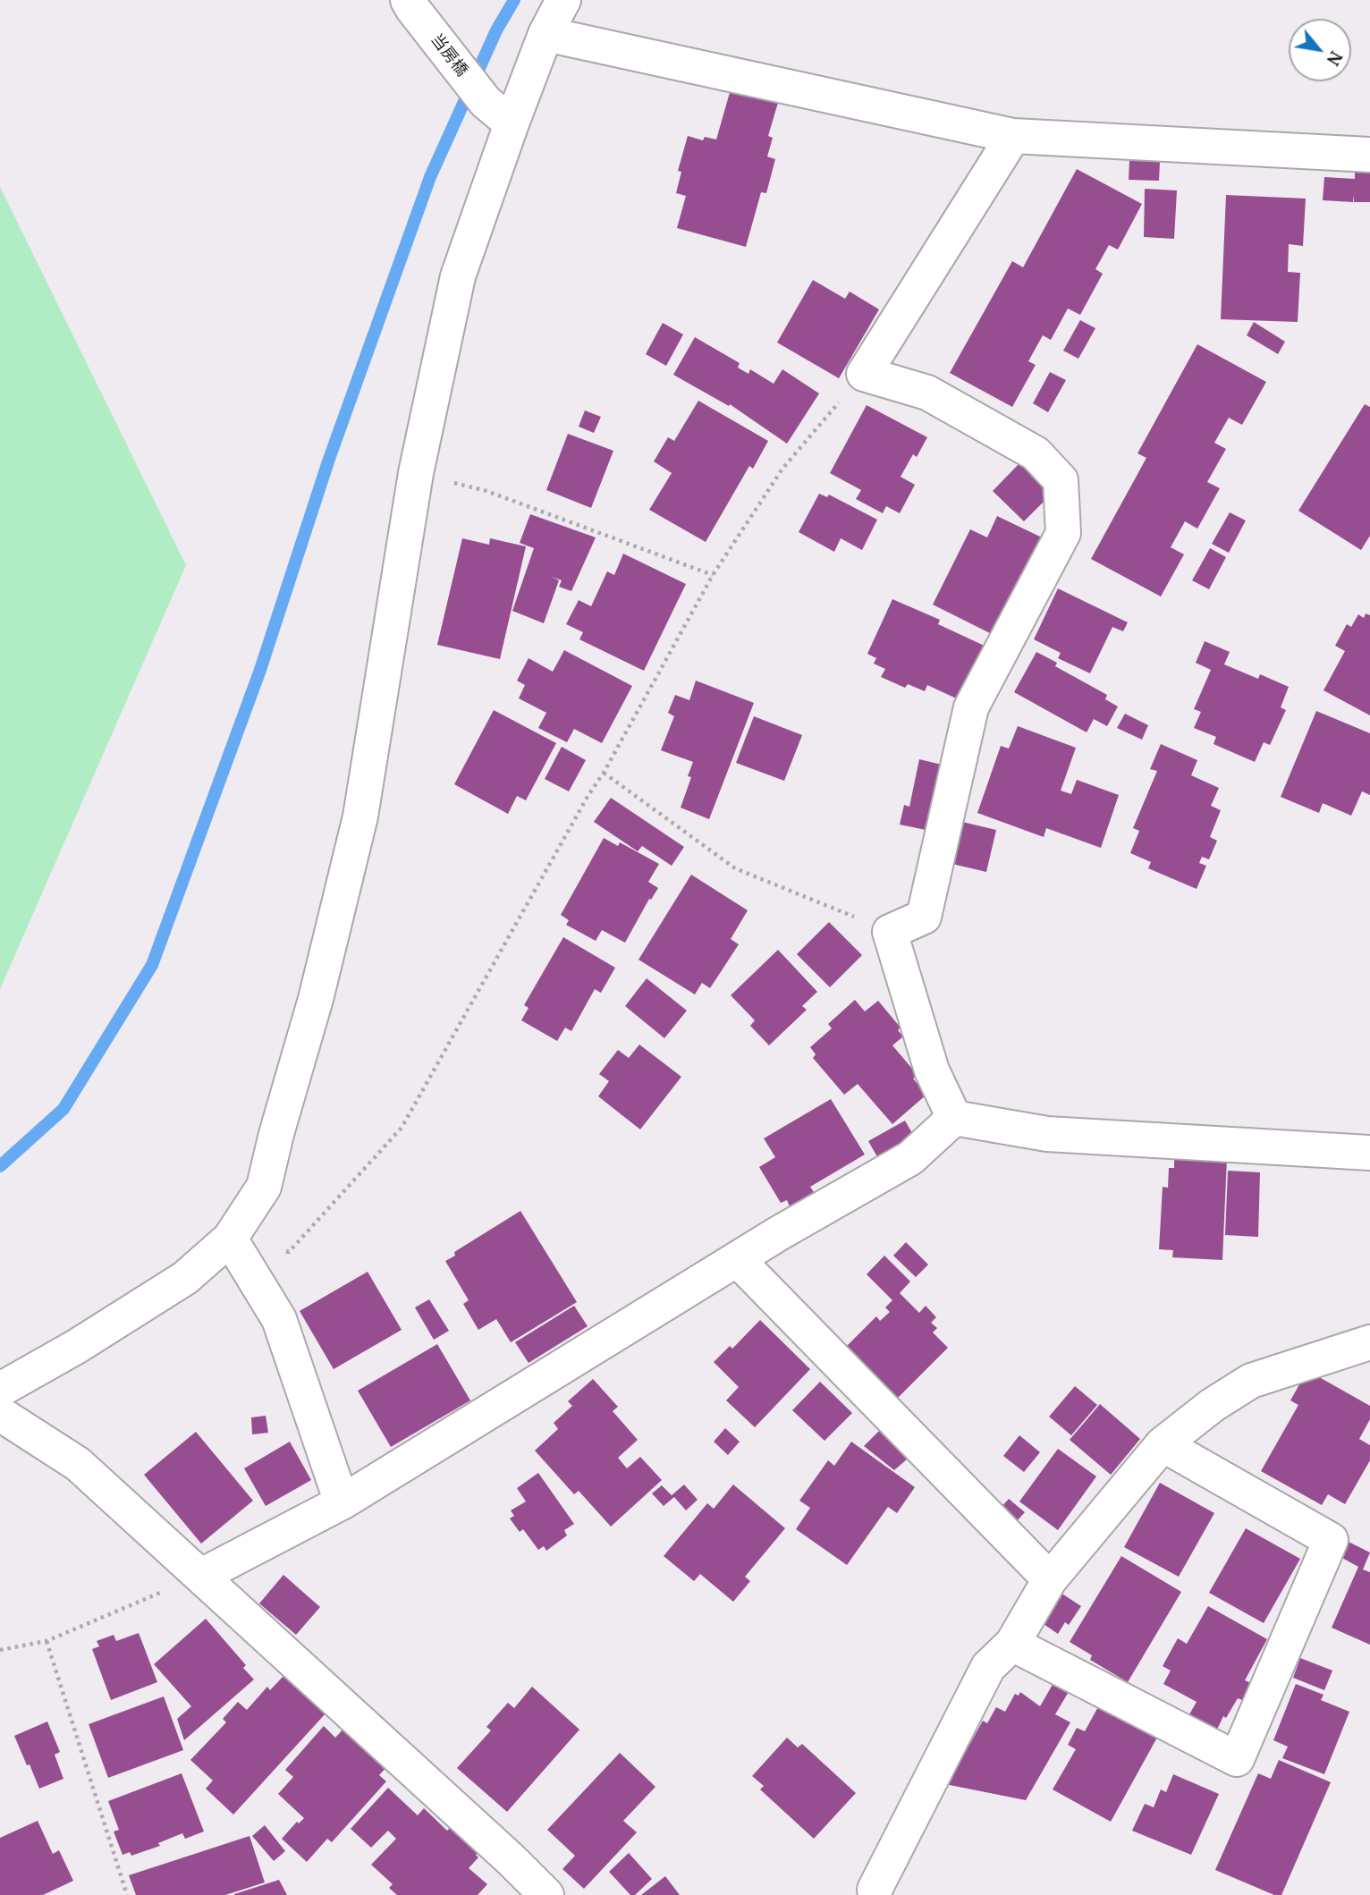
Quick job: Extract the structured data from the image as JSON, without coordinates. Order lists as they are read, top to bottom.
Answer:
{
  "streets": {
    "street": ["当房橋"]
  },
  "north": "bottom right"
}
